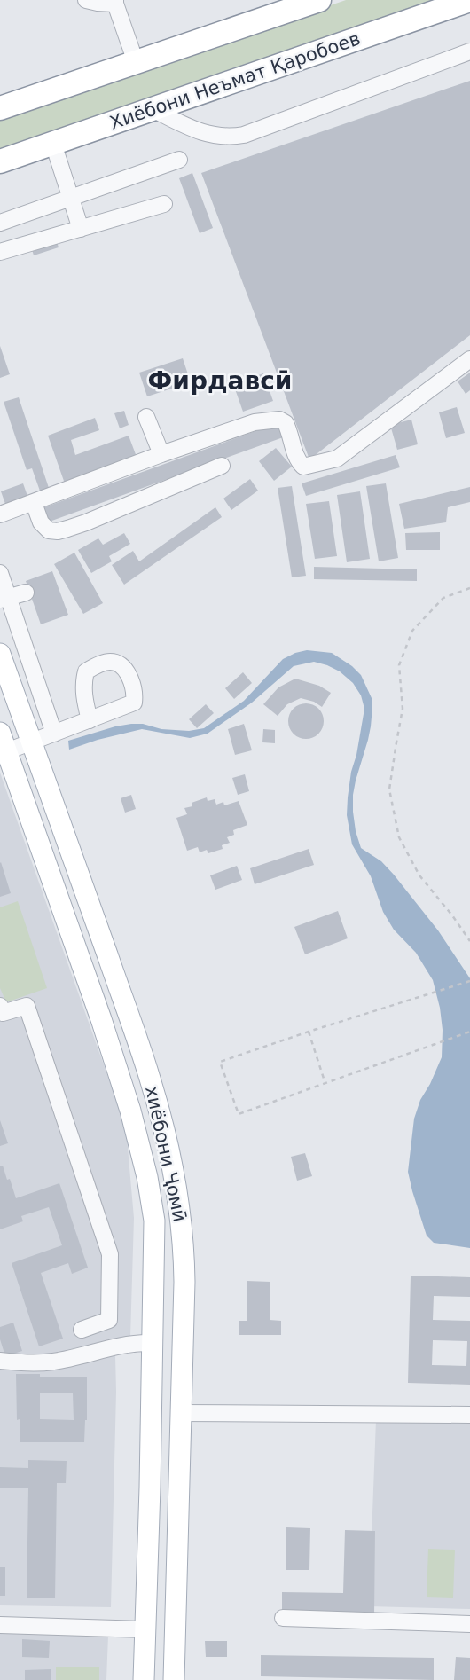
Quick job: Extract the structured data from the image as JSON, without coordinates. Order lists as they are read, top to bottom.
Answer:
{
  "streets": {
    "highway": ["Хиёбони Неъмат Қаробоев"],
    "main road": ["хиёбони Ҷомӣ"]
  },
  "districts": ["Фирдавсӣ"]
}
